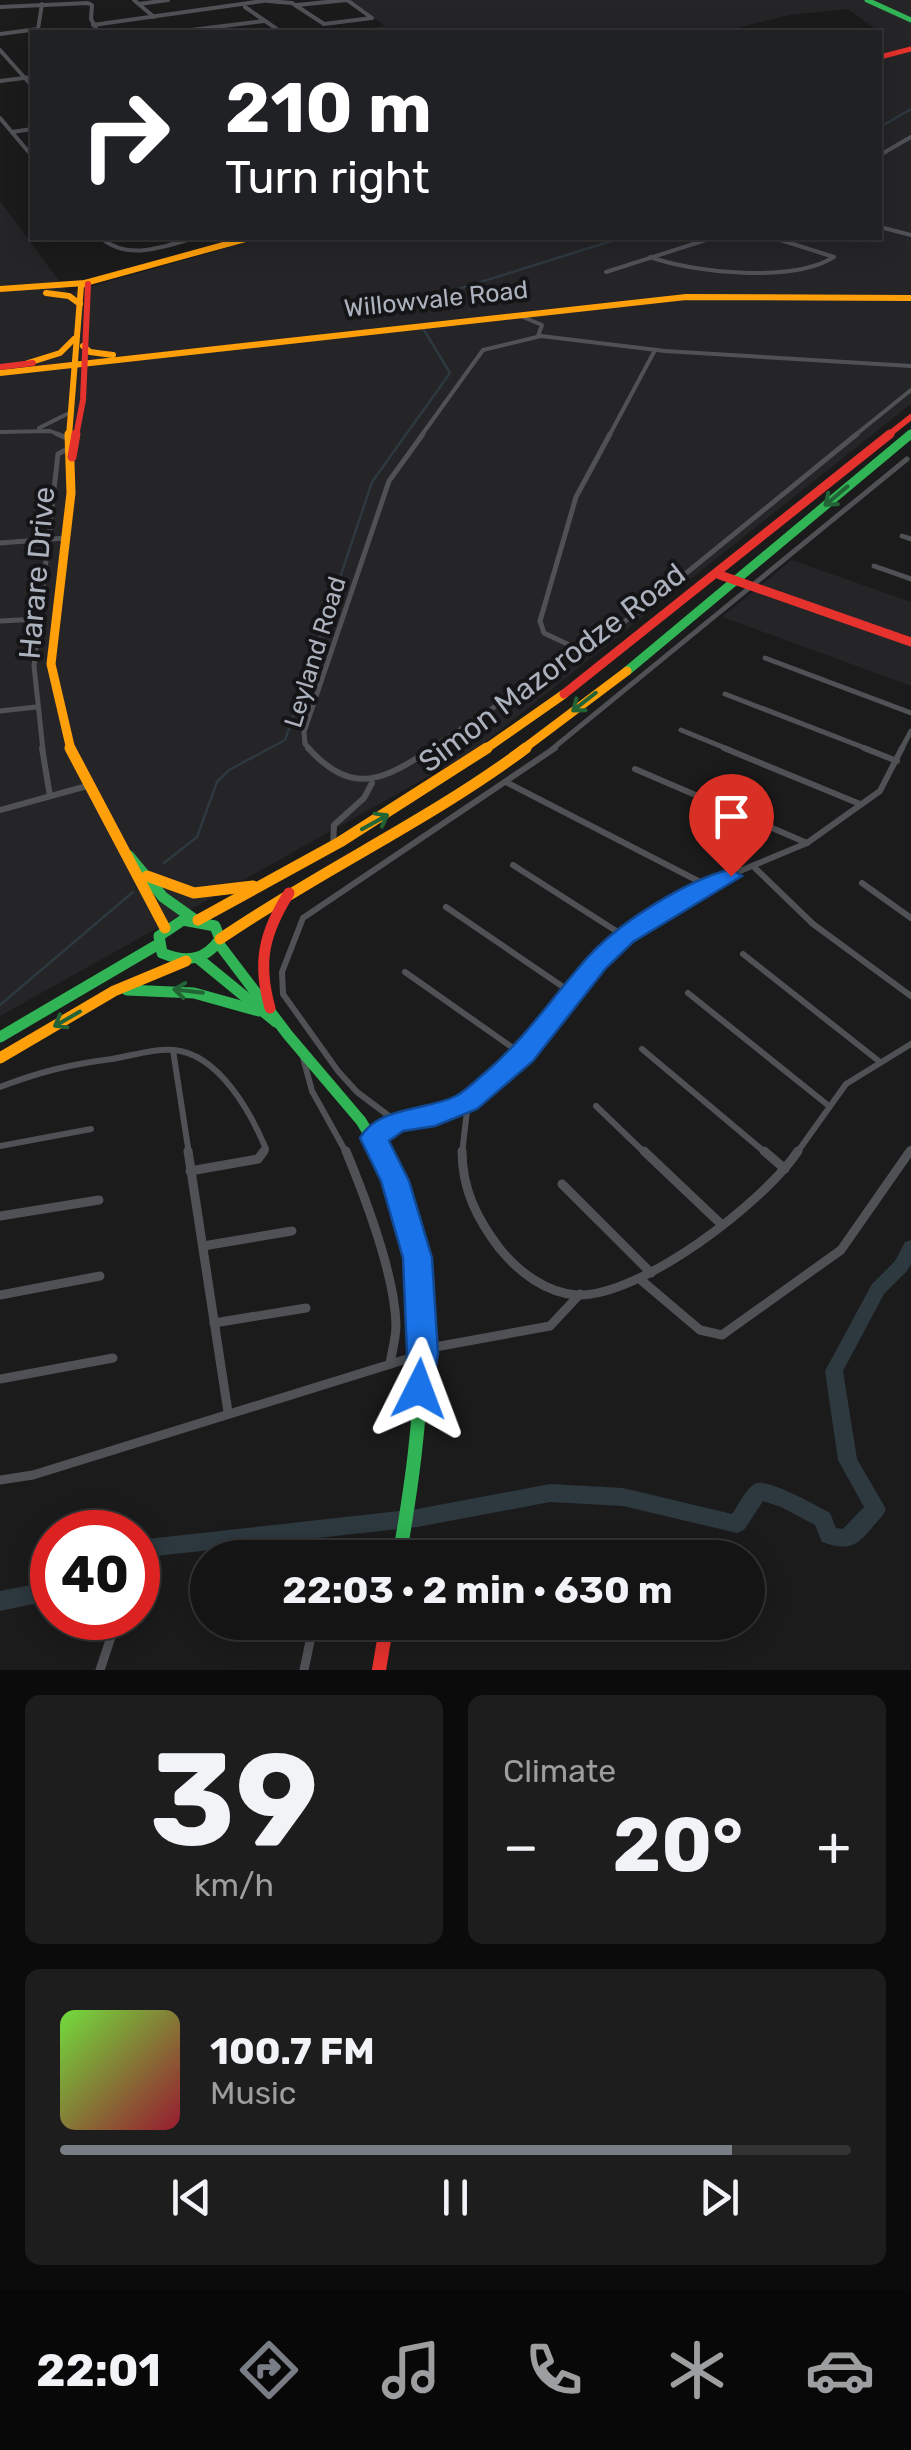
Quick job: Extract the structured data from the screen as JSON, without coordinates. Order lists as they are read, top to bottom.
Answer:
{
  "streets": {
    "main road": ["Willowvale Road", "Harare Drive", "Simon Mazorodze Road"],
    "street": ["Leyland Road"]
  },
  "crossings": [
    ["Willowvale Road", "Harare Drive"],
    ["Harare Drive", "Simon Mazorodze Road"]
  ],
  "page": {
    "turn": ["210 m", "Turn right"],
    "limit": "40",
    "trip": "22:03 · 2 min · 630 m",
    "tile": [
      ["39", "km/h"],
      "Climate"
    ],
    "heat": ["−", "20°", "+"],
    "song": ["100.7 FM", "Music"],
    "tabs": "22:01"
  }
}
